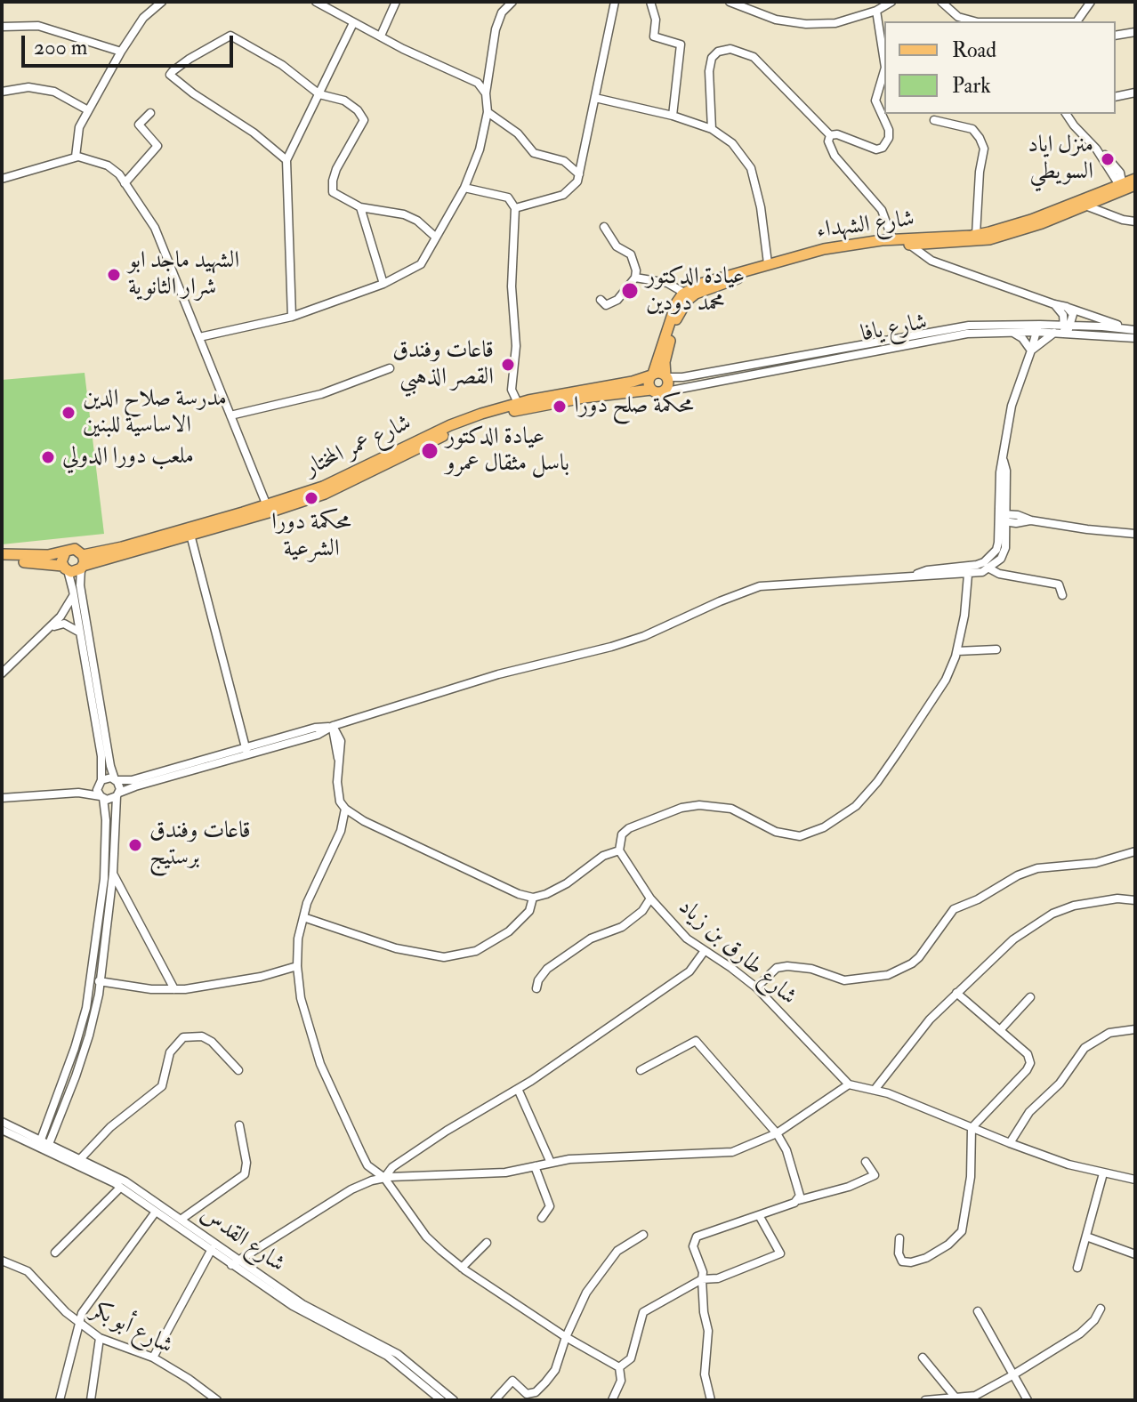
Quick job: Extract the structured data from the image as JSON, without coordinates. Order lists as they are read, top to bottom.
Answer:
{
  "streets": {
    "main road": ["شارع الشهداء", "شارع عمر المختار"],
    "street": [
      "شارع يافا",
      "شارع طارق بن زياد",
      "شارع القدس",
      "شارع أبو بكر"
    ]
  },
  "crossings": [
    ["شارع الشهداء", "شارع يافا"],
    ["شارع الشهداء", "شارع عمر المختار"],
    ["شارع يافا", "شارع عمر المختار"]
  ],
  "places": [
    "منزل اياد السويطي",
    "الشهيد ماجد ابو شرار الثانوية",
    "عيادة الدكتور محمد دودين",
    "قاعات وفندق القصر الذهبي",
    "محكمة صلح دورا",
    "مدرسة صلاح الدين الاساسية للبنين",
    "عيادة الدكتور باسل مثقال عمرو",
    "ملعب دورا الدولي",
    "محكمة دورا الشرعية",
    "قاعات وفندق برستيج"
  ],
  "legend": ["Road", "Park"],
  "scale_bar": "200 m"
}
